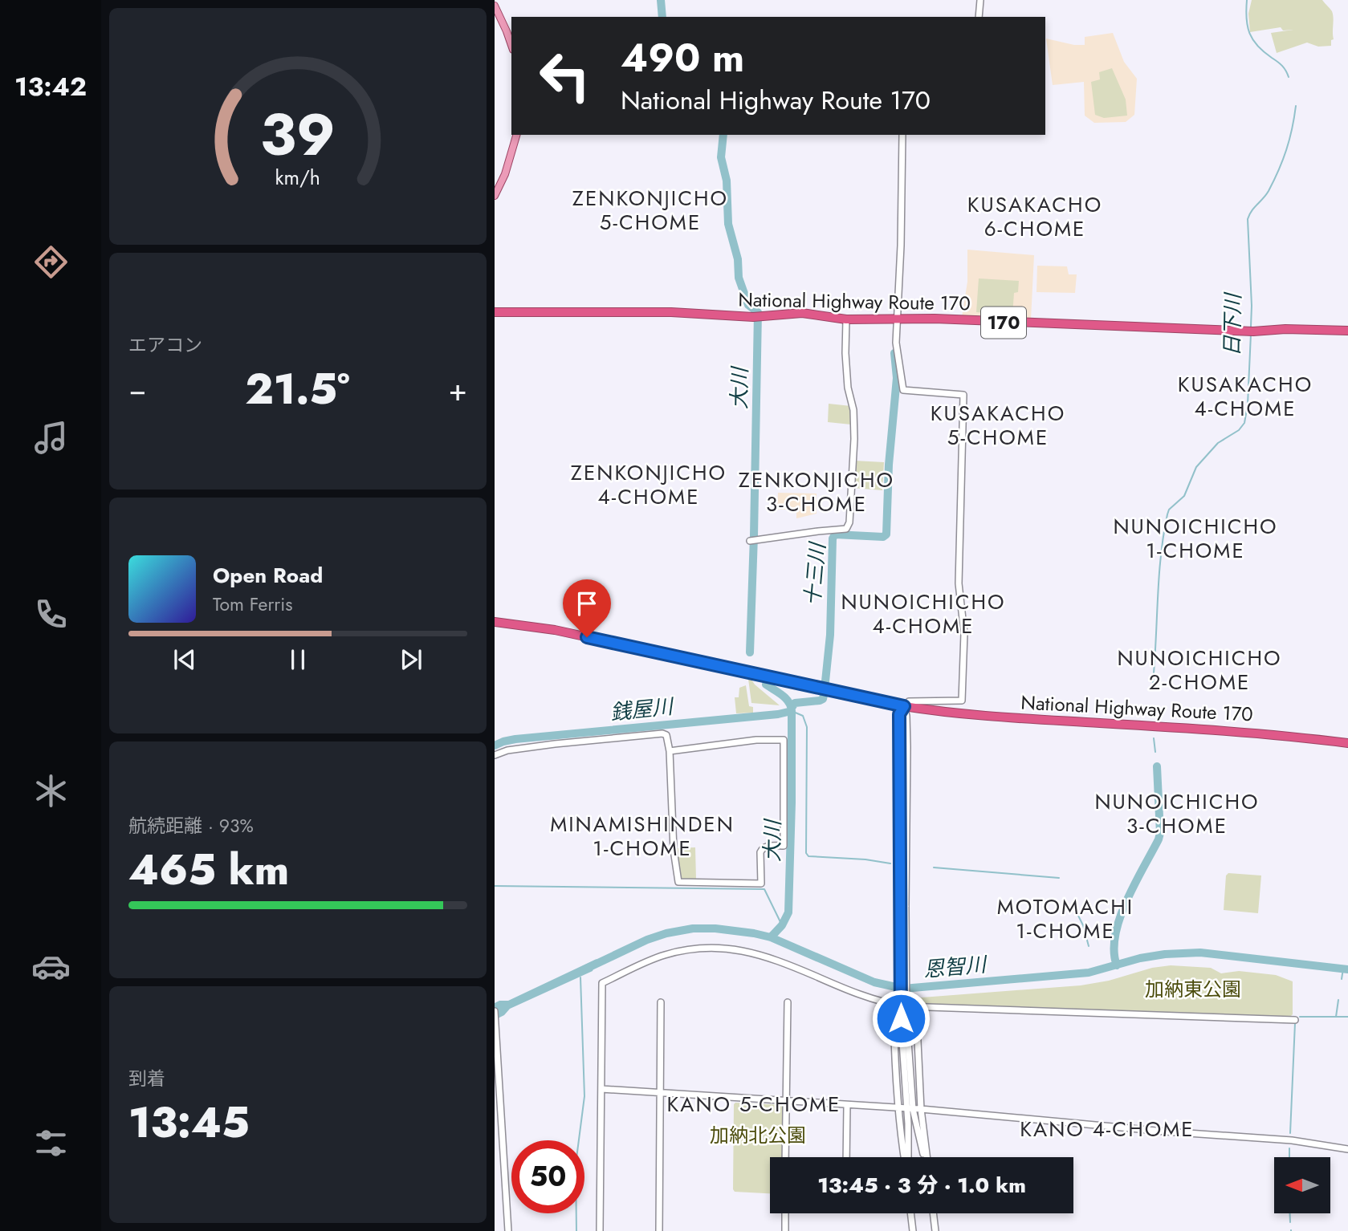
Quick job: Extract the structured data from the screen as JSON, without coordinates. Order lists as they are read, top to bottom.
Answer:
{
  "streets": {
    "highway": ["National Highway Route 170", "170"]
  },
  "districts": [
    "ZENKONJICHO 5-CHOME",
    "KUSAKACHO 6-CHOME",
    "KUSAKACHO 4-CHOME",
    "KUSAKACHO 5-CHOME",
    "ZENKONJICHO 4-CHOME",
    "ZENKONJICHO 3-CHOME",
    "NUNOICHICHO 1-CHOME",
    "NUNOICHICHO 4-CHOME",
    "NUNOICHICHO 2-CHOME",
    "NUNOICHICHO 3-CHOME",
    "MINAMISHINDEN 1-CHOME",
    "MOTOMACHI 1-CHOME",
    "KANO 5-CHOME",
    "KANO 4-CHOME"
  ],
  "water": [
    "日下川",
    "大川",
    "十三川",
    "銭屋川",
    "恩智川"
  ],
  "parks": ["加納東公園", "加納北公園"],
  "north": "left",
  "page": {
    "tabs": "13:42",
    "turn": ["490 m", "National Highway Route 170"],
    "tile": [
      "エアコン",
      ["航続距離 · 93%", "465 km"],
      ["到着", "13:45"]
    ],
    "heat": ["−", "21.5°", "+"],
    "song": ["Open Road", "Tom Ferris"],
    "limit": "50",
    "trip": "13:45 · 3 分 · 1.0 km",
    "gauge": ["39", "km/h"]
  }
}
